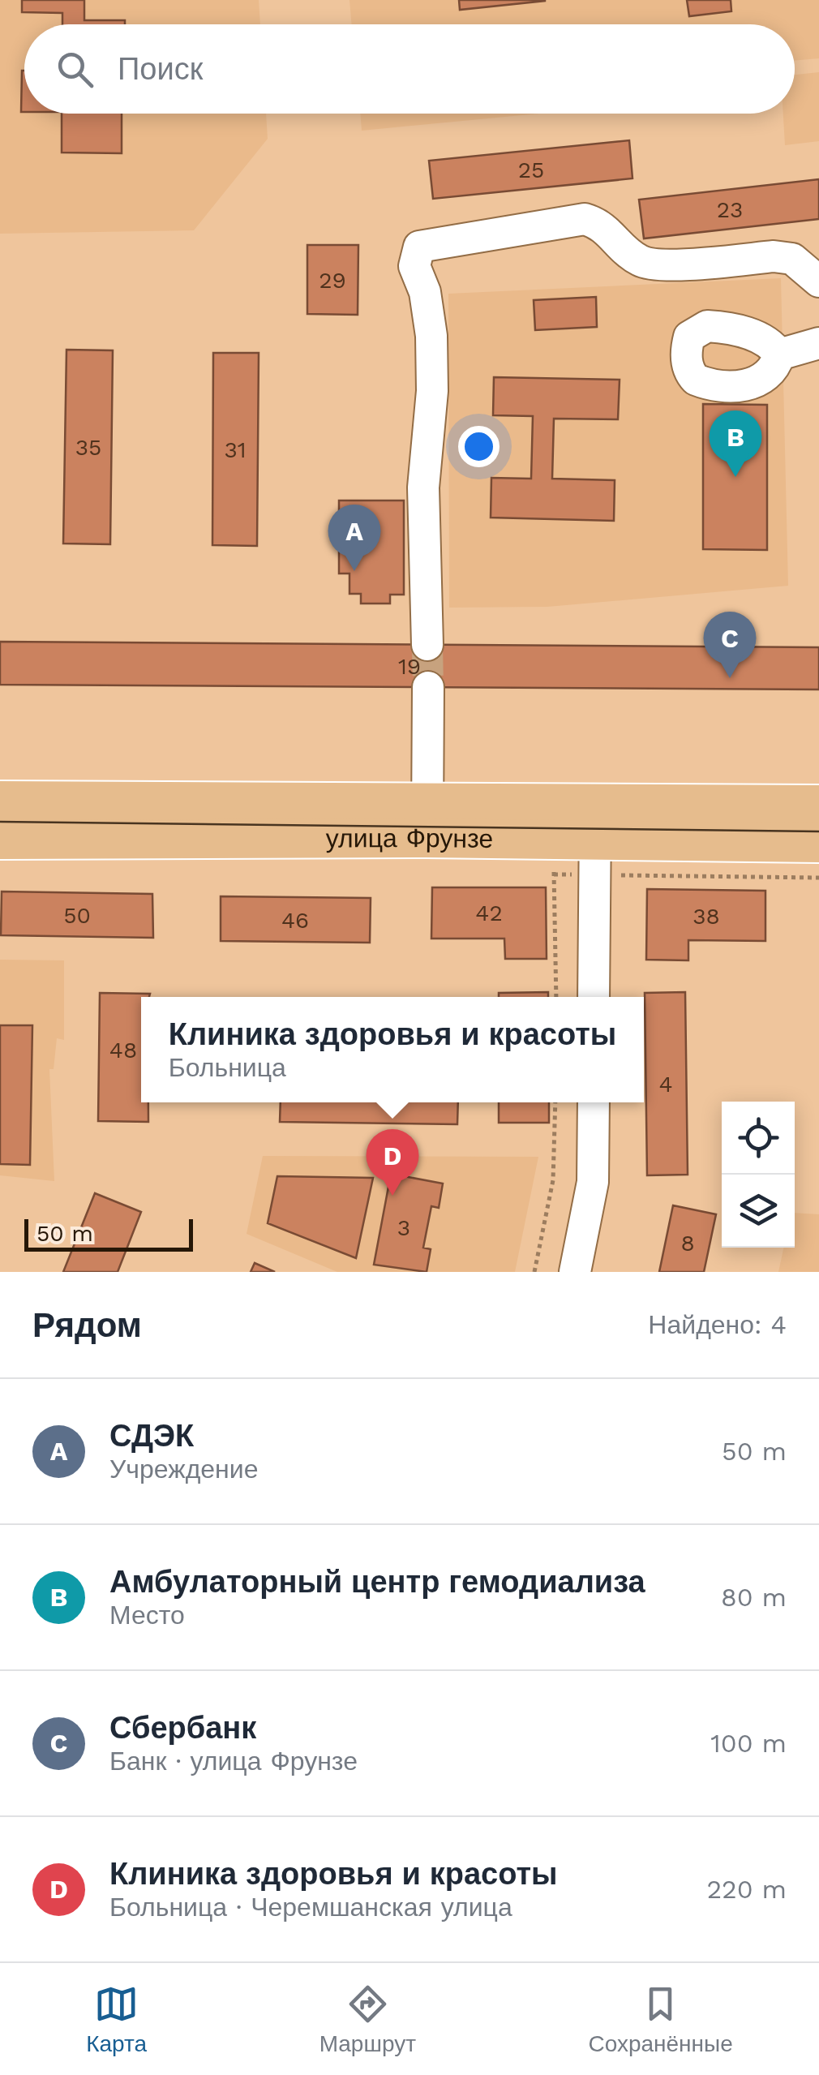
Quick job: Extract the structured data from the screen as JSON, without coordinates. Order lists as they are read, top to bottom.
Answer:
{
  "streets": {
    "main road": ["улица Фрунзе"]
  },
  "house_numbers": [
    "25",
    "23",
    "29",
    "35",
    "31",
    "19",
    "42",
    "50",
    "38",
    "46",
    "48",
    "4",
    "3",
    "8"
  ],
  "scale_bar": "50 m",
  "page": {
    "search": "Поиск",
    "pins": [
      "B",
      "A",
      "C",
      "D"
    ],
    "popup": ["Клиника здоровья и красоты", "Больница"],
    "scale": "50 m",
    "heading": ["Рядом", "Найдено: 4"],
    "list": [
      {
        "mark": "A",
        "name": "СДЭК",
        "note": "Учреждение",
        "value": "50 m"
      },
      {
        "mark": "B",
        "name": "Амбулаторный центр гемодиализа",
        "note": "Место",
        "value": "80 m"
      },
      {
        "mark": "C",
        "name": "Сбербанк",
        "note": "Банк · улица Фрунзе",
        "value": "100 m"
      },
      {
        "mark": "D",
        "name": "Клиника здоровья и красоты",
        "note": "Больница · Черемшанская улица",
        "value": "220 m"
      }
    ],
    "nav": ["Карта", "Маршрут", "Сохранённые"]
  }
}
